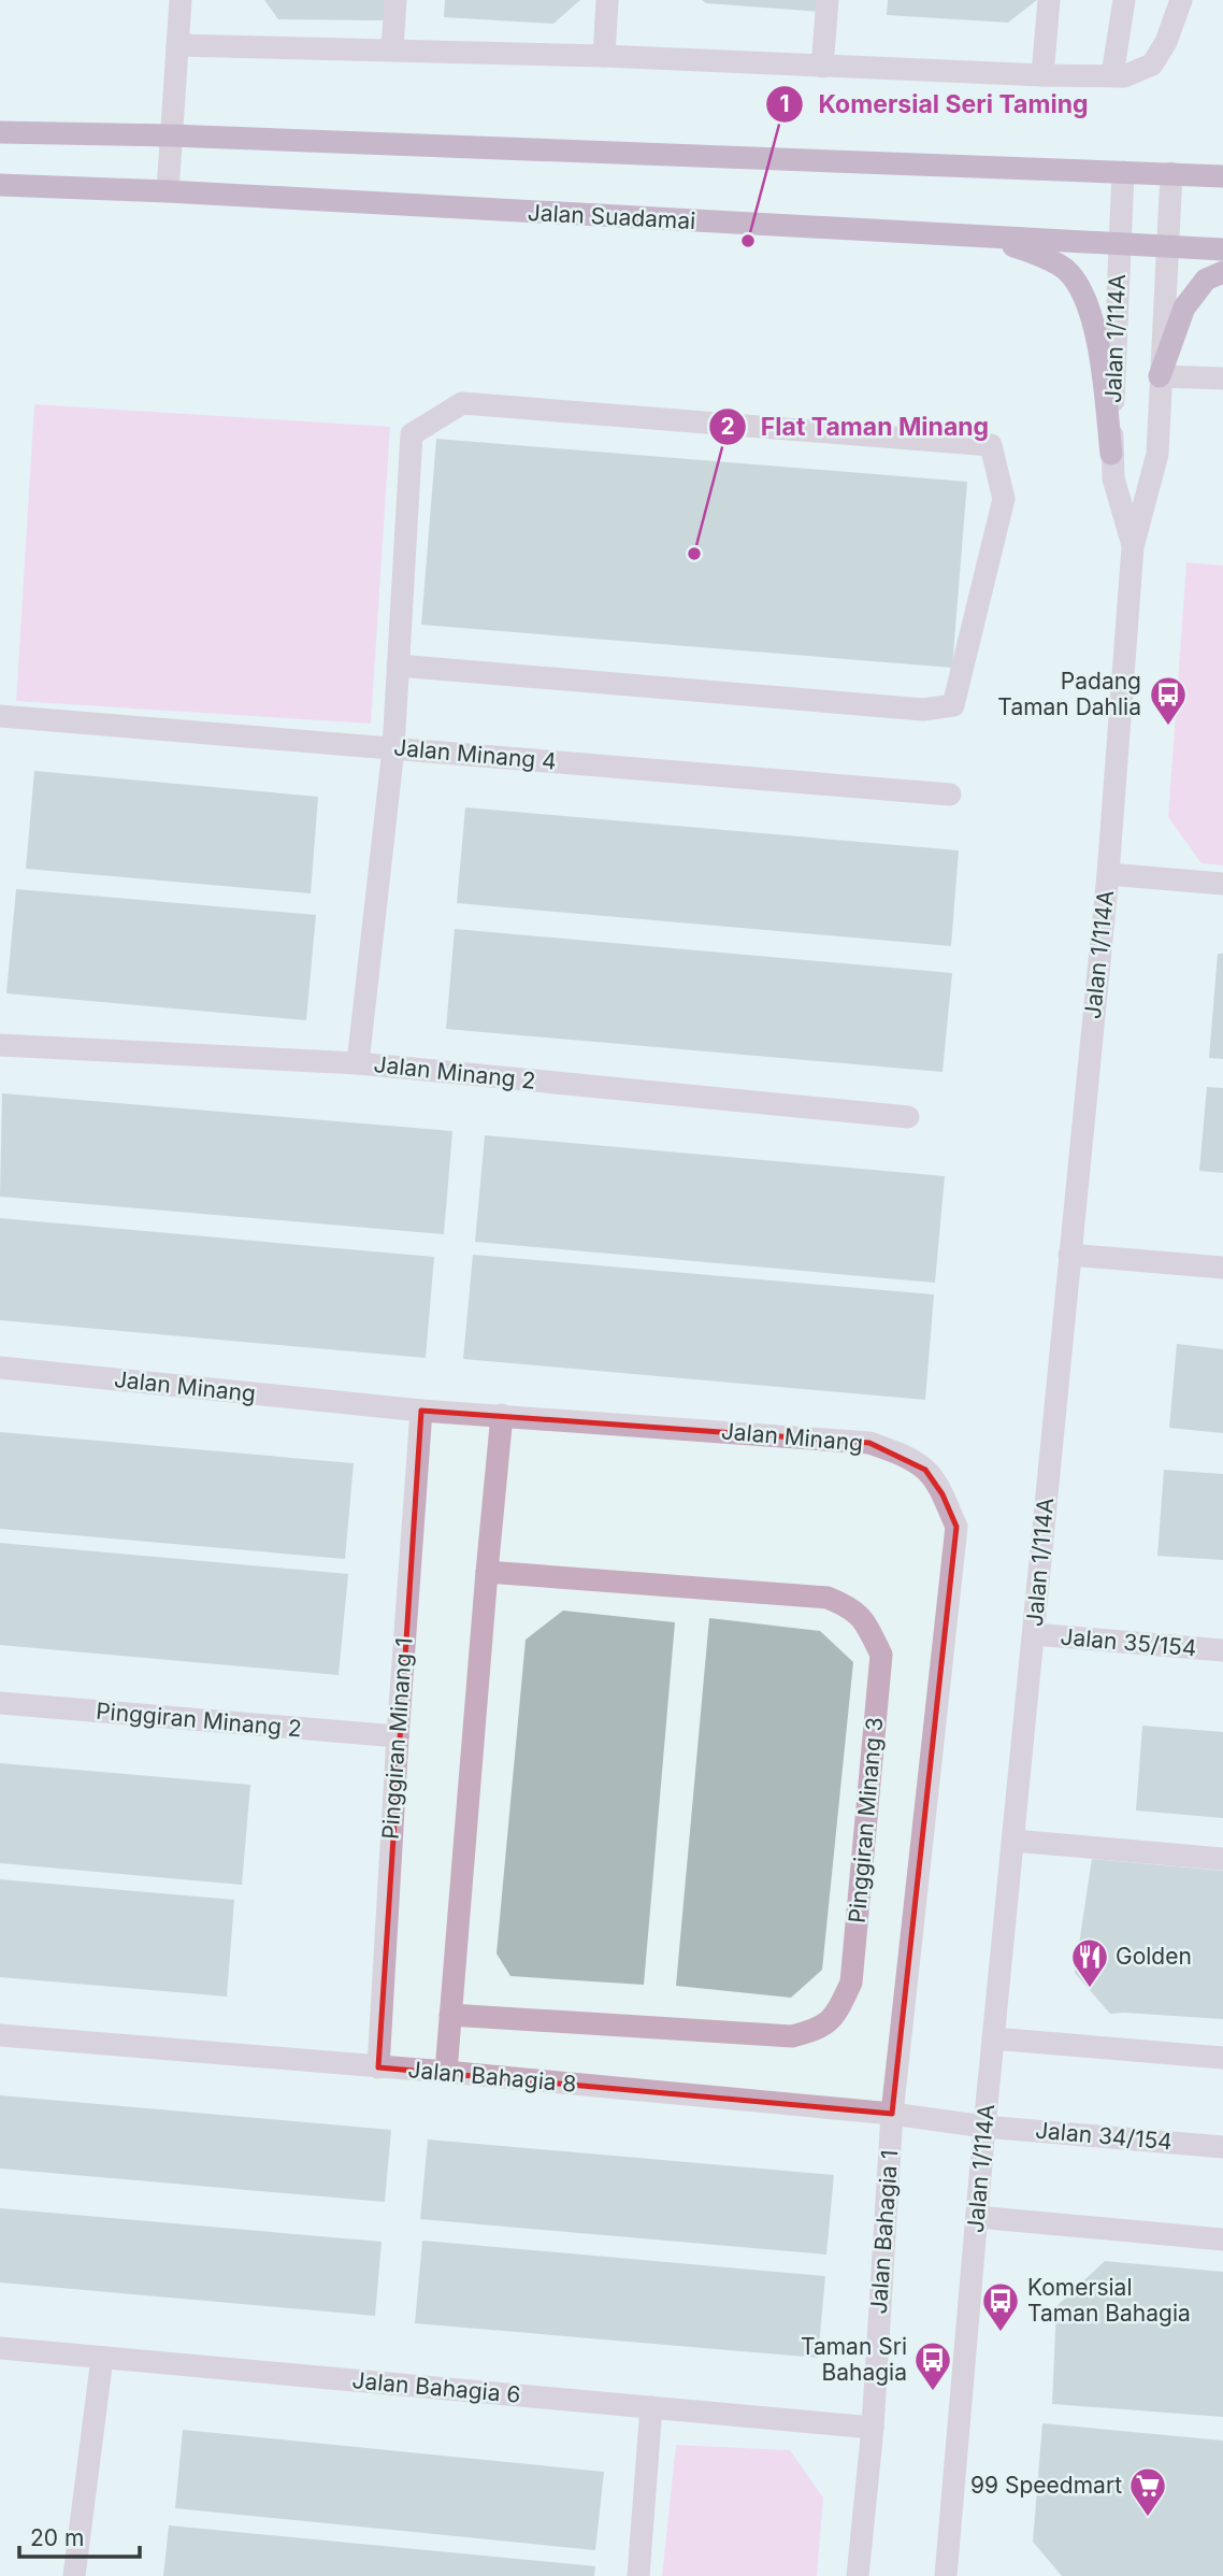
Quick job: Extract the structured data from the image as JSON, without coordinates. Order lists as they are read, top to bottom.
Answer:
{
  "streets": {
    "main road": ["Jalan Suadamai"],
    "street": [
      "Jalan 1/114A",
      "Jalan Minang 4",
      "Jalan Minang 2",
      "Jalan Minang",
      "Jalan 35/154",
      "Pinggiran Minang 2",
      "Pinggiran Minang 1",
      "Pinggiran Minang 3",
      "Jalan Bahagia 8",
      "Jalan 34/154",
      "Jalan Bahagia 1",
      "Jalan Bahagia 6"
    ]
  },
  "crossings": [
    ["Jalan Suadamai", "Jalan 1/114A"],
    ["Jalan 1/114A", "Jalan 35/154"],
    ["Jalan 1/114A", "Jalan Bahagia 8"],
    ["Jalan 1/114A", "Jalan 34/154"],
    ["Jalan Minang", "Pinggiran Minang 1"],
    ["Jalan Minang", "Jalan Bahagia 8"],
    ["Jalan Minang", "Jalan Bahagia 1"],
    ["Pinggiran Minang 2", "Pinggiran Minang 1"],
    ["Pinggiran Minang 1", "Jalan Bahagia 8"],
    ["Jalan Bahagia 8", "Jalan 34/154"],
    ["Jalan Bahagia 8", "Jalan Bahagia 1"],
    ["Jalan Bahagia 1", "Jalan Bahagia 6"]
  ],
  "places": {
    "other": ["Komersial Seri Taming", "Flat Taman Minang"],
    "bus stop": ["Padang Taman Dahlia", "Komersial Taman Bahagia", "Taman Sri Bahagia"],
    "restaurant": ["Golden"],
    "supermarket": ["99 Speedmart"]
  },
  "scale_bar": "20 m"
}
